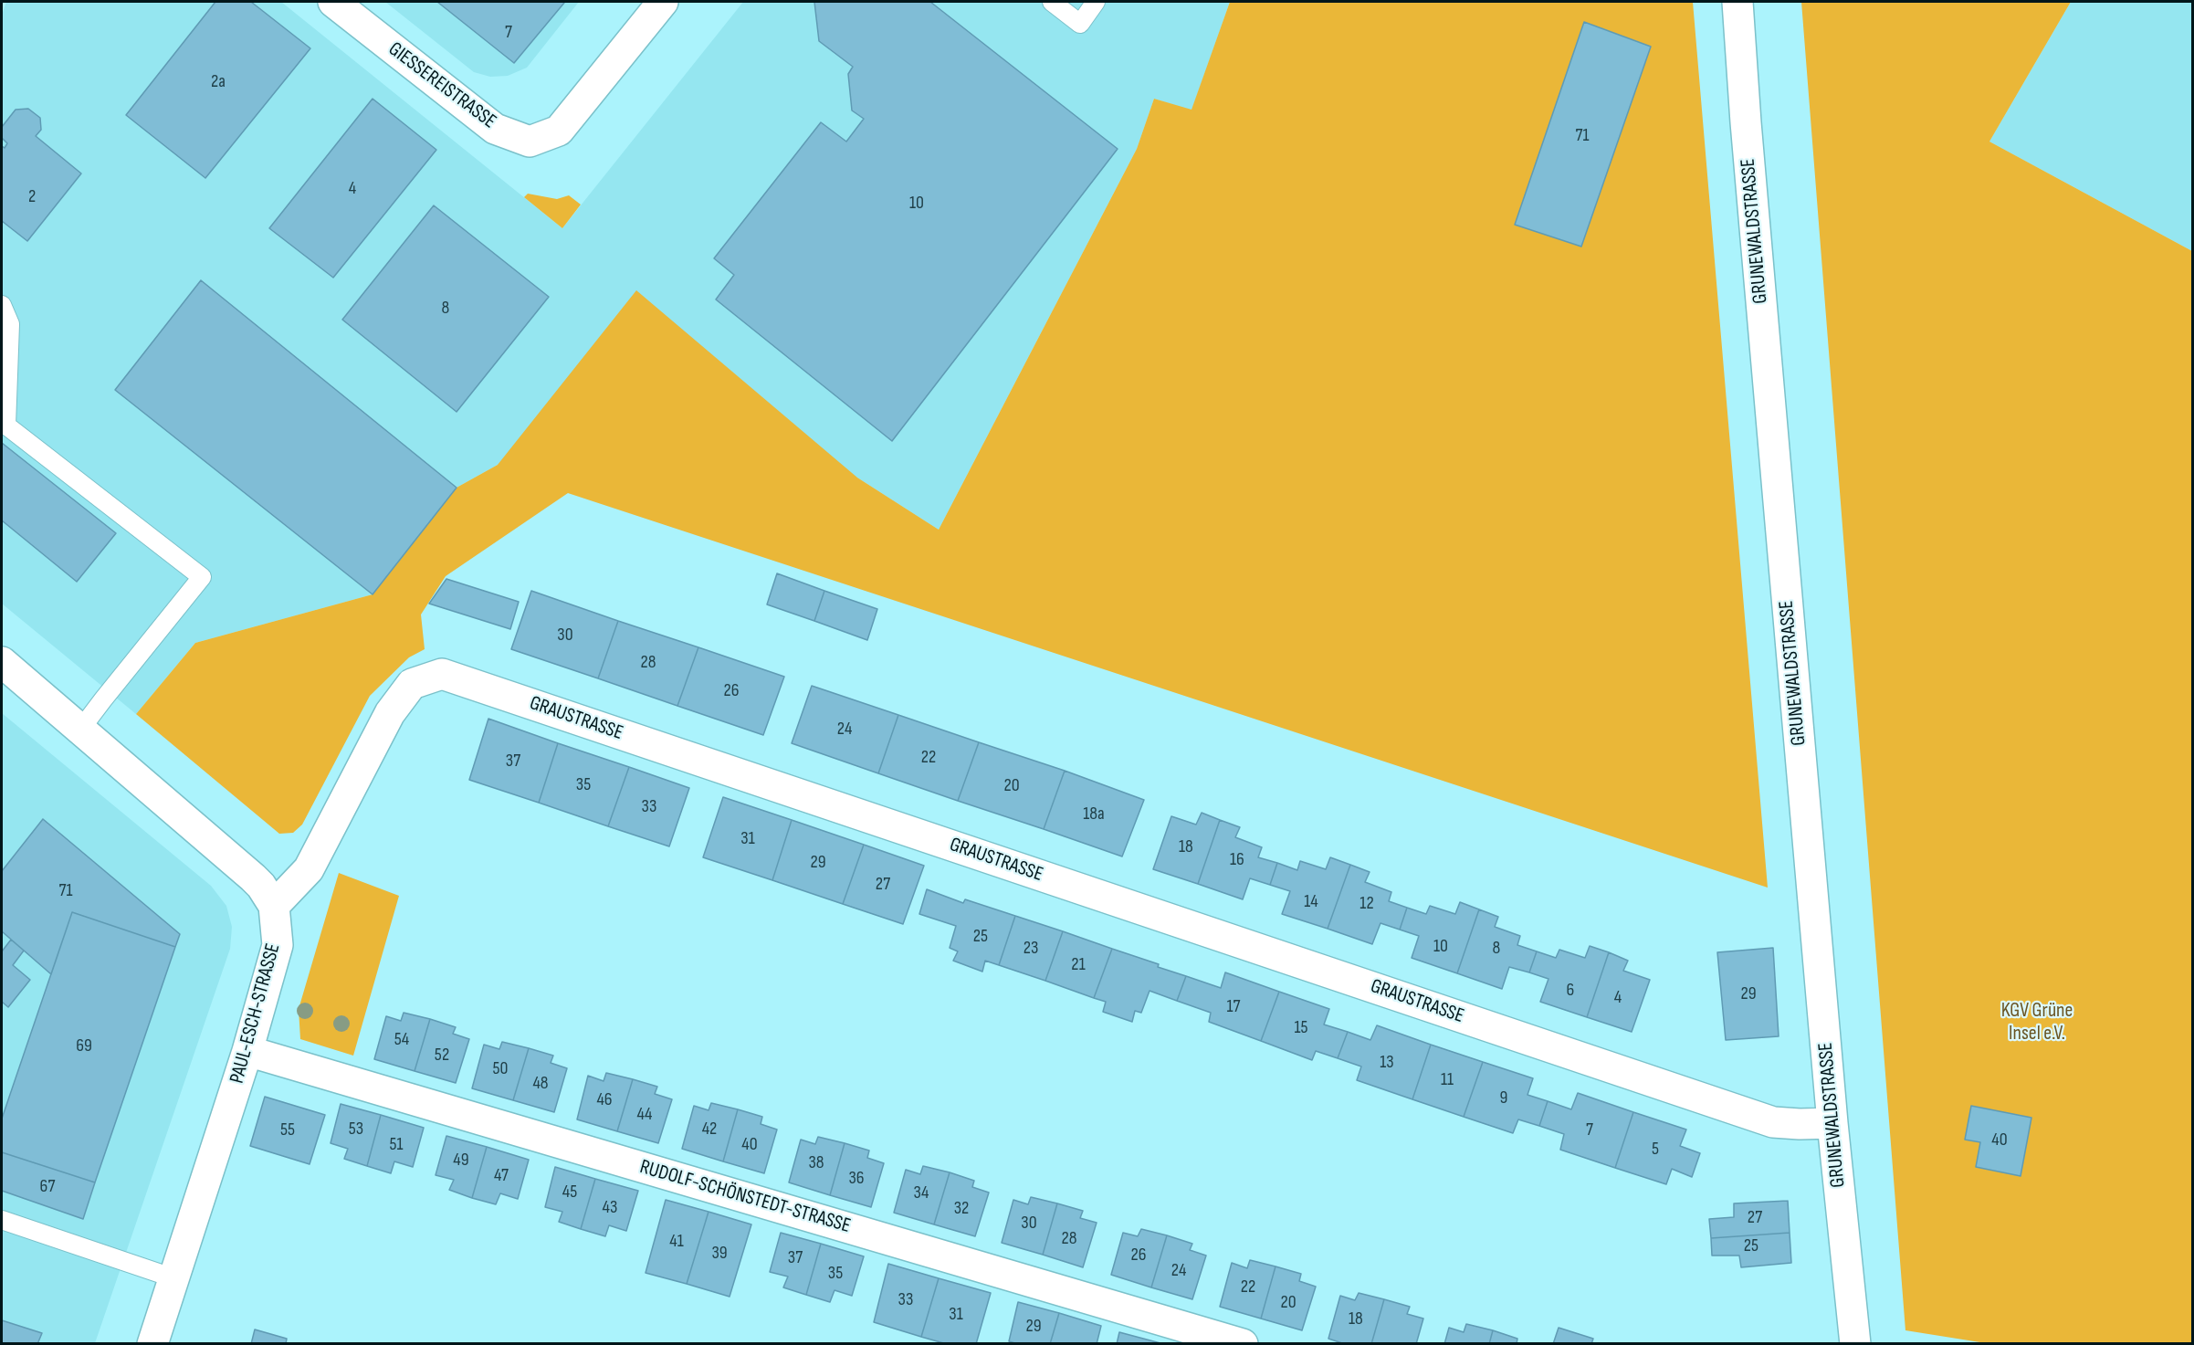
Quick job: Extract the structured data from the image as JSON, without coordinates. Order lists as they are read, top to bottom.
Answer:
{
  "streets": {
    "street": [
      "GIESSEREISTRASSE",
      "GRUNEWALDSTRASSE",
      "GRAUSTRASSE",
      "PAUL-ESCH-STRASSE",
      "RUDOLF-SCHÖNSTEDT-STRASSE"
    ]
  },
  "crossings": [
    ["GRUNEWALDSTRASSE", "GRAUSTRASSE"],
    ["GRAUSTRASSE", "PAUL-ESCH-STRASSE"],
    ["PAUL-ESCH-STRASSE", "RUDOLF-SCHÖNSTEDT-STRASSE"]
  ],
  "parks": ["KGV Grüne Insel e.V."],
  "house_numbers": [
    "7",
    "2a",
    "71",
    "4",
    "2",
    "10",
    "8",
    "30",
    "28",
    "26",
    "24",
    "22",
    "37",
    "35",
    "20",
    "33",
    "18a",
    "31",
    "18",
    "16",
    "29",
    "27",
    "71",
    "14",
    "12",
    "25",
    "10",
    "23",
    "8",
    "21",
    "6",
    "29",
    "4",
    "17",
    "15",
    "54",
    "69",
    "52",
    "13",
    "50",
    "11",
    "48",
    "9",
    "46",
    "44",
    "53",
    "42",
    "55",
    "7",
    "40",
    "51",
    "40",
    "5",
    "49",
    "38",
    "47",
    "36",
    "67",
    "45",
    "34",
    "43",
    "32",
    "27",
    "30",
    "28",
    "41",
    "25",
    "39",
    "26",
    "37",
    "24",
    "35",
    "22",
    "33",
    "20",
    "31",
    "18",
    "29"
  ]
}
